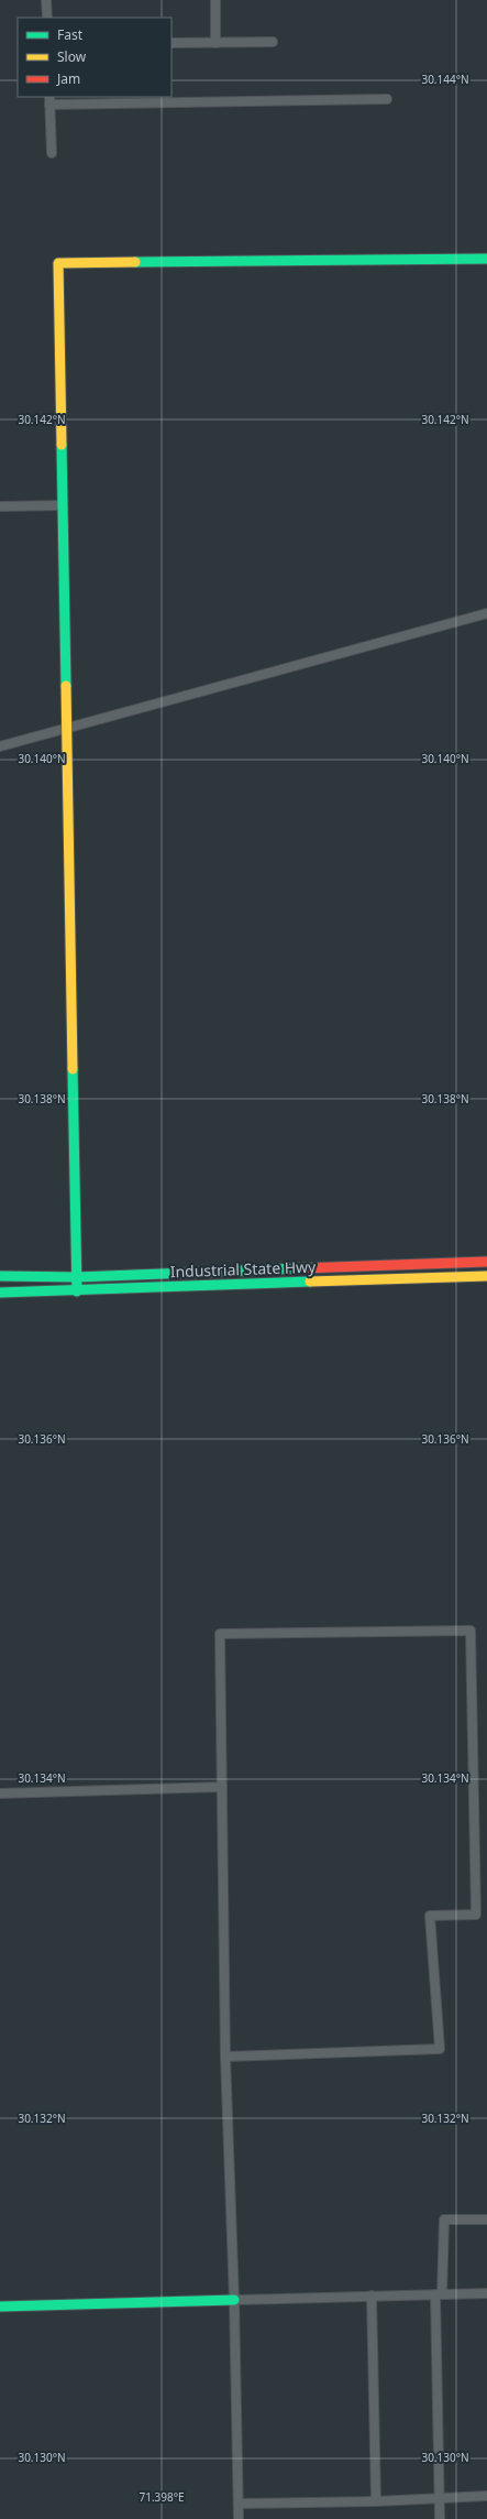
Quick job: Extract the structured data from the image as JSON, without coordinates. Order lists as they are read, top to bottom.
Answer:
{
  "streets": {
    "street": ["Industrial State Hwy"]
  },
  "legend": ["Fast", "Slow", "Jam"],
  "coordinates": [
    "30.144°N",
    "30.142°N",
    "30.140°N",
    "30.138°N",
    "30.136°N",
    "30.134°N",
    "30.132°N",
    "30.130°N",
    "71.398°E"
  ]
}
